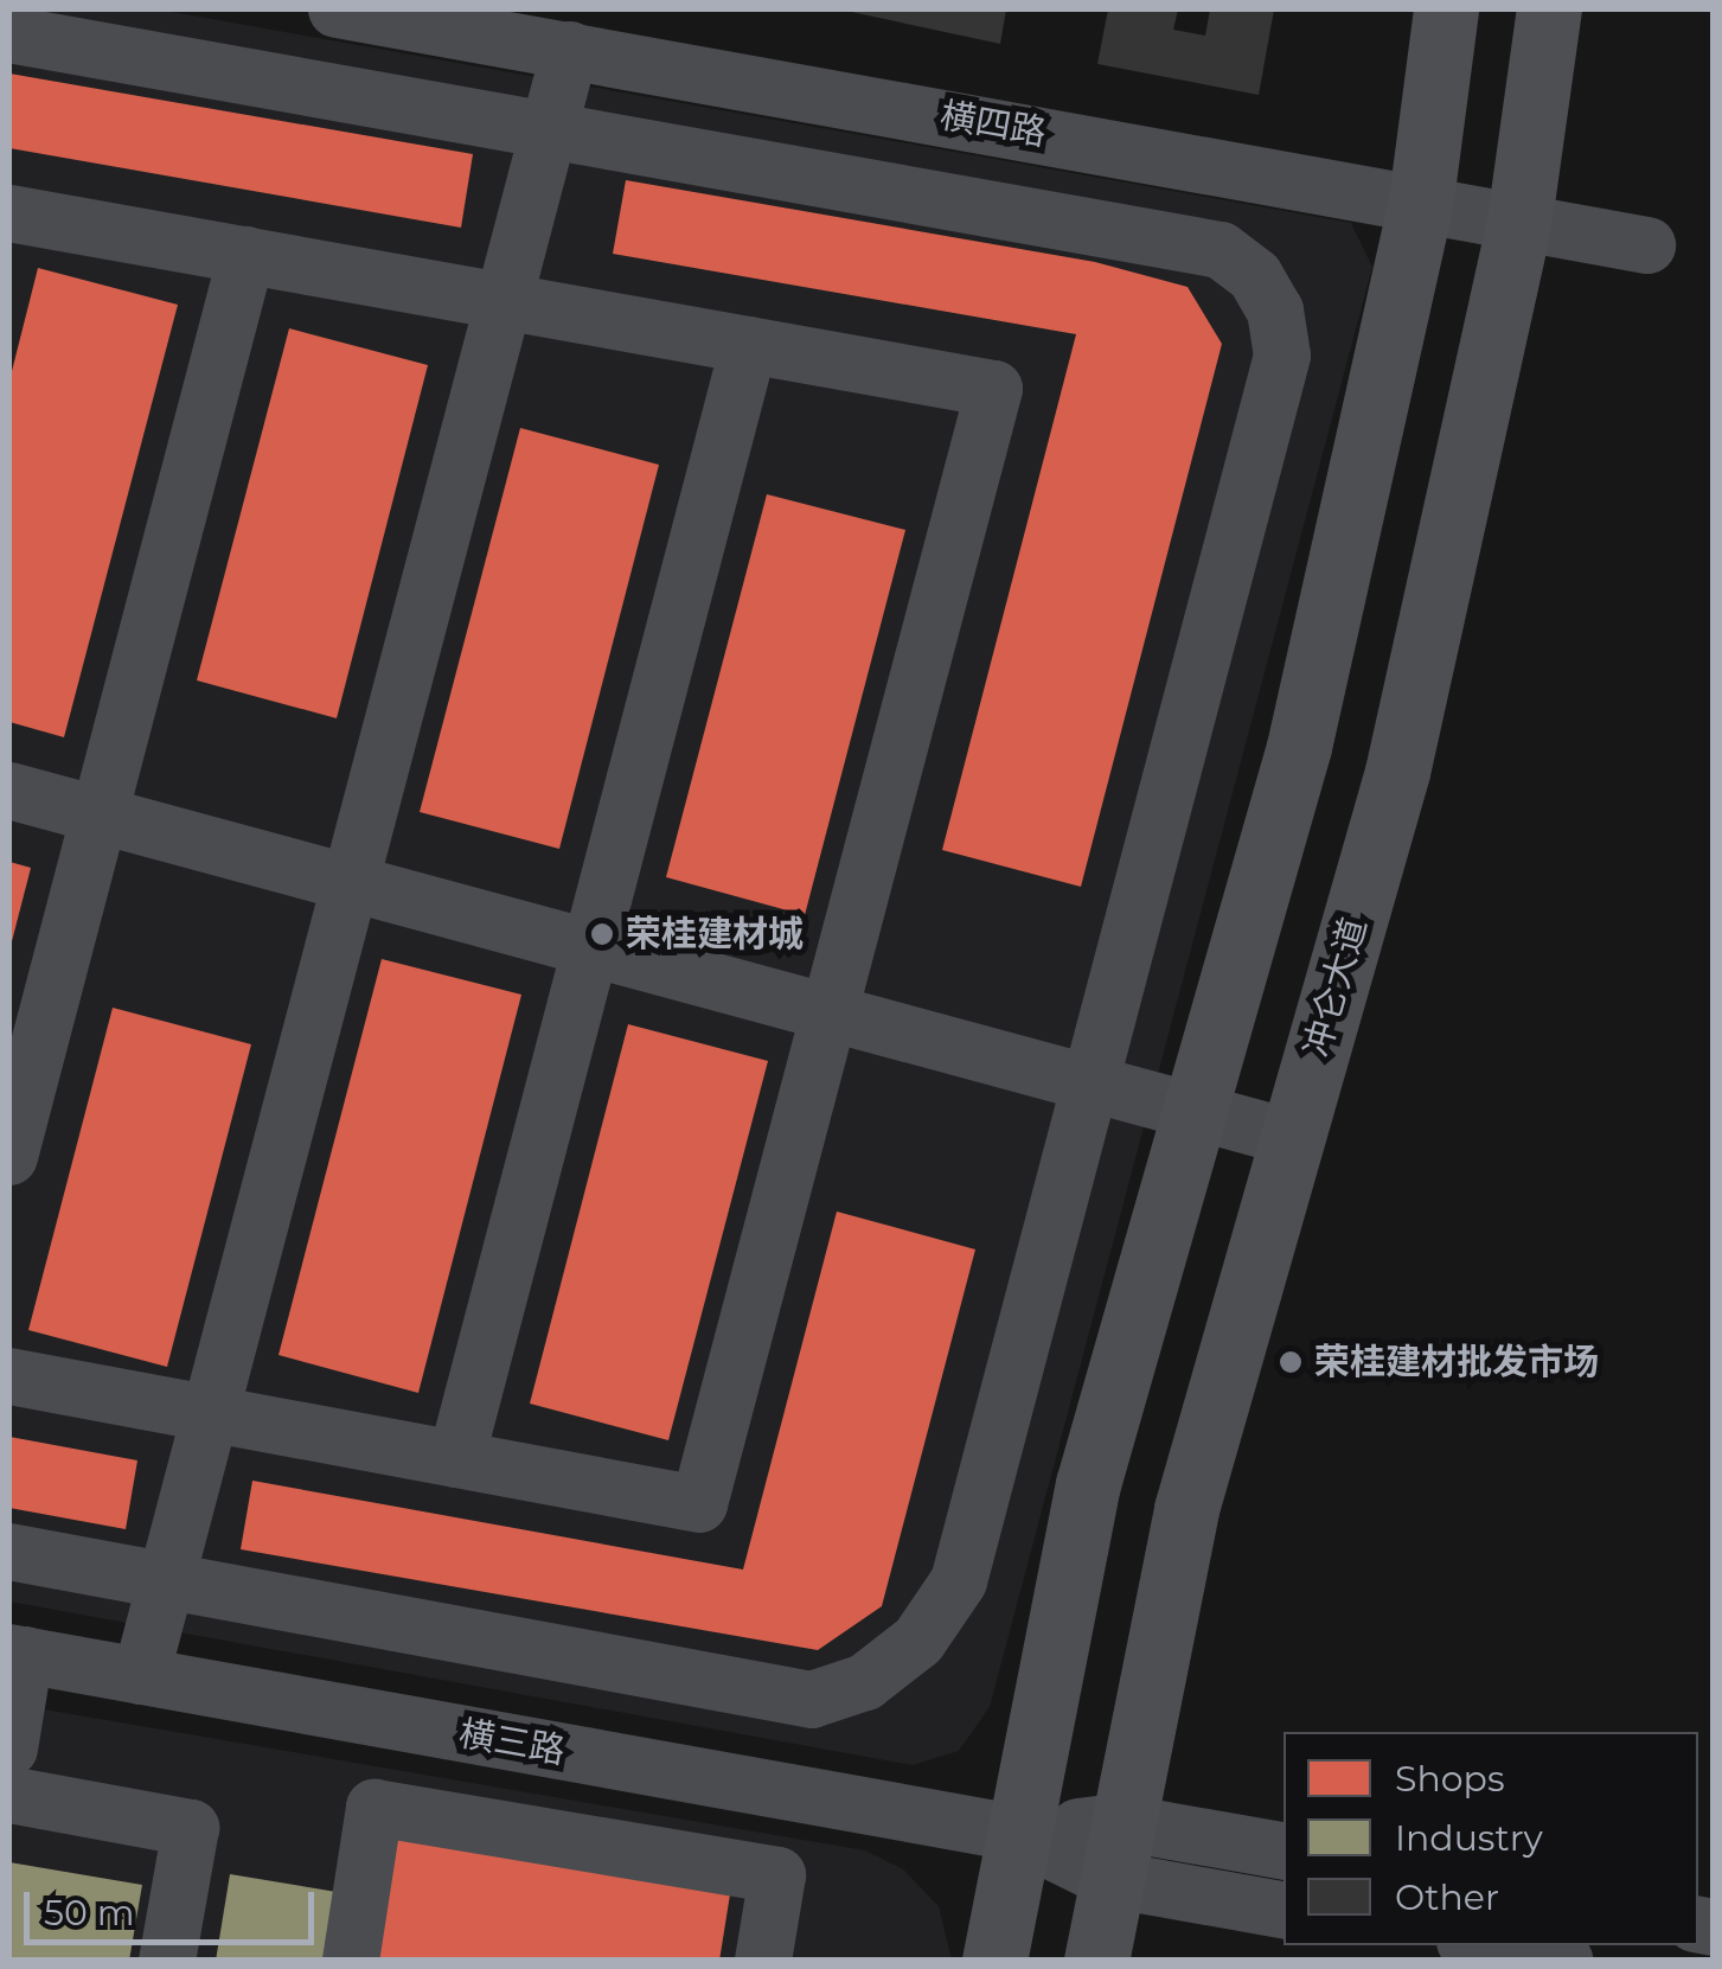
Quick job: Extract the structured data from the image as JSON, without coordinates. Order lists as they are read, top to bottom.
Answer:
{
  "streets": {
    "main road": ["冲仑大道"],
    "street": ["横四路", "横三路"]
  },
  "crossings": [
    ["横四路", "冲仑大道"],
    ["冲仑大道", "横三路"]
  ],
  "places": ["荣桂建材城", "荣桂建材批发市场"],
  "legend": ["Shops", "Industry", "Other"],
  "scale_bar": "50 m"
}
